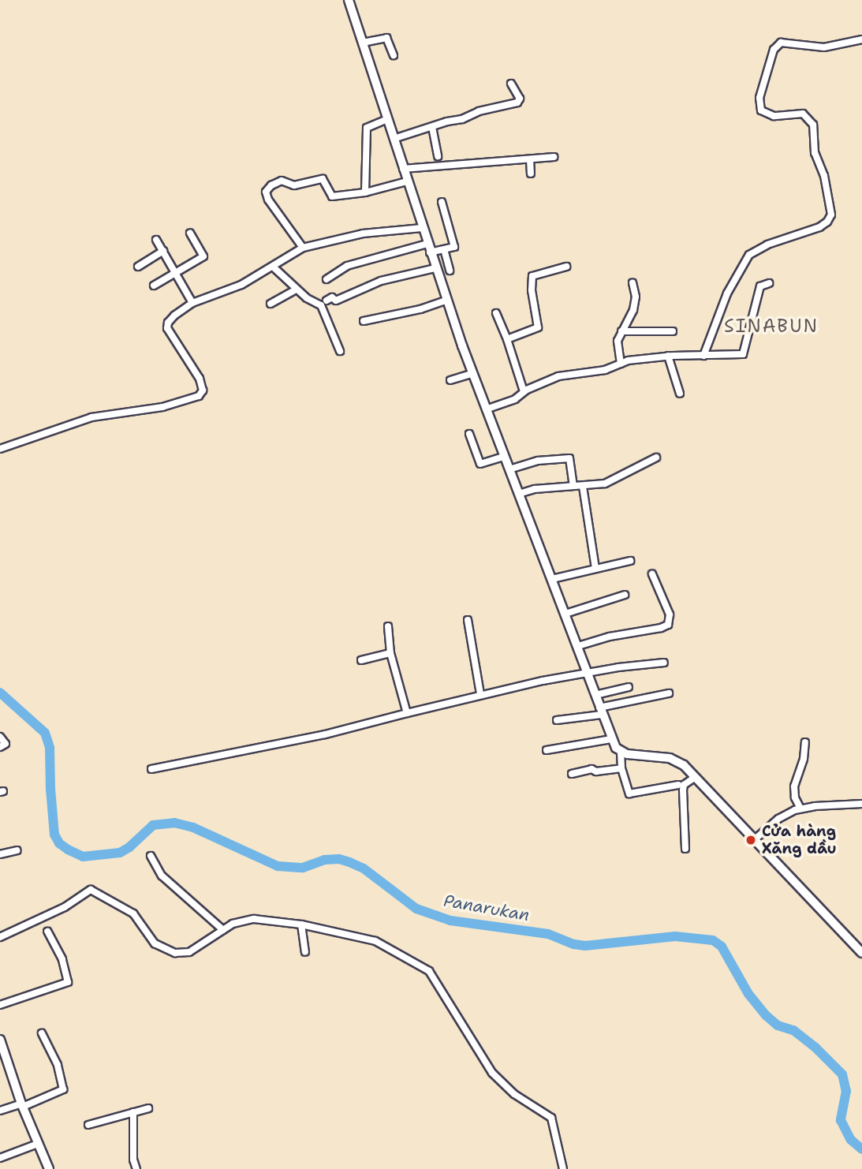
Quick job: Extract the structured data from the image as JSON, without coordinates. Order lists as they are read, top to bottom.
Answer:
{
  "districts": ["SINABUN"],
  "water": ["Panarukan"],
  "places": ["Cửa hàng Xăng dầu"]
}
